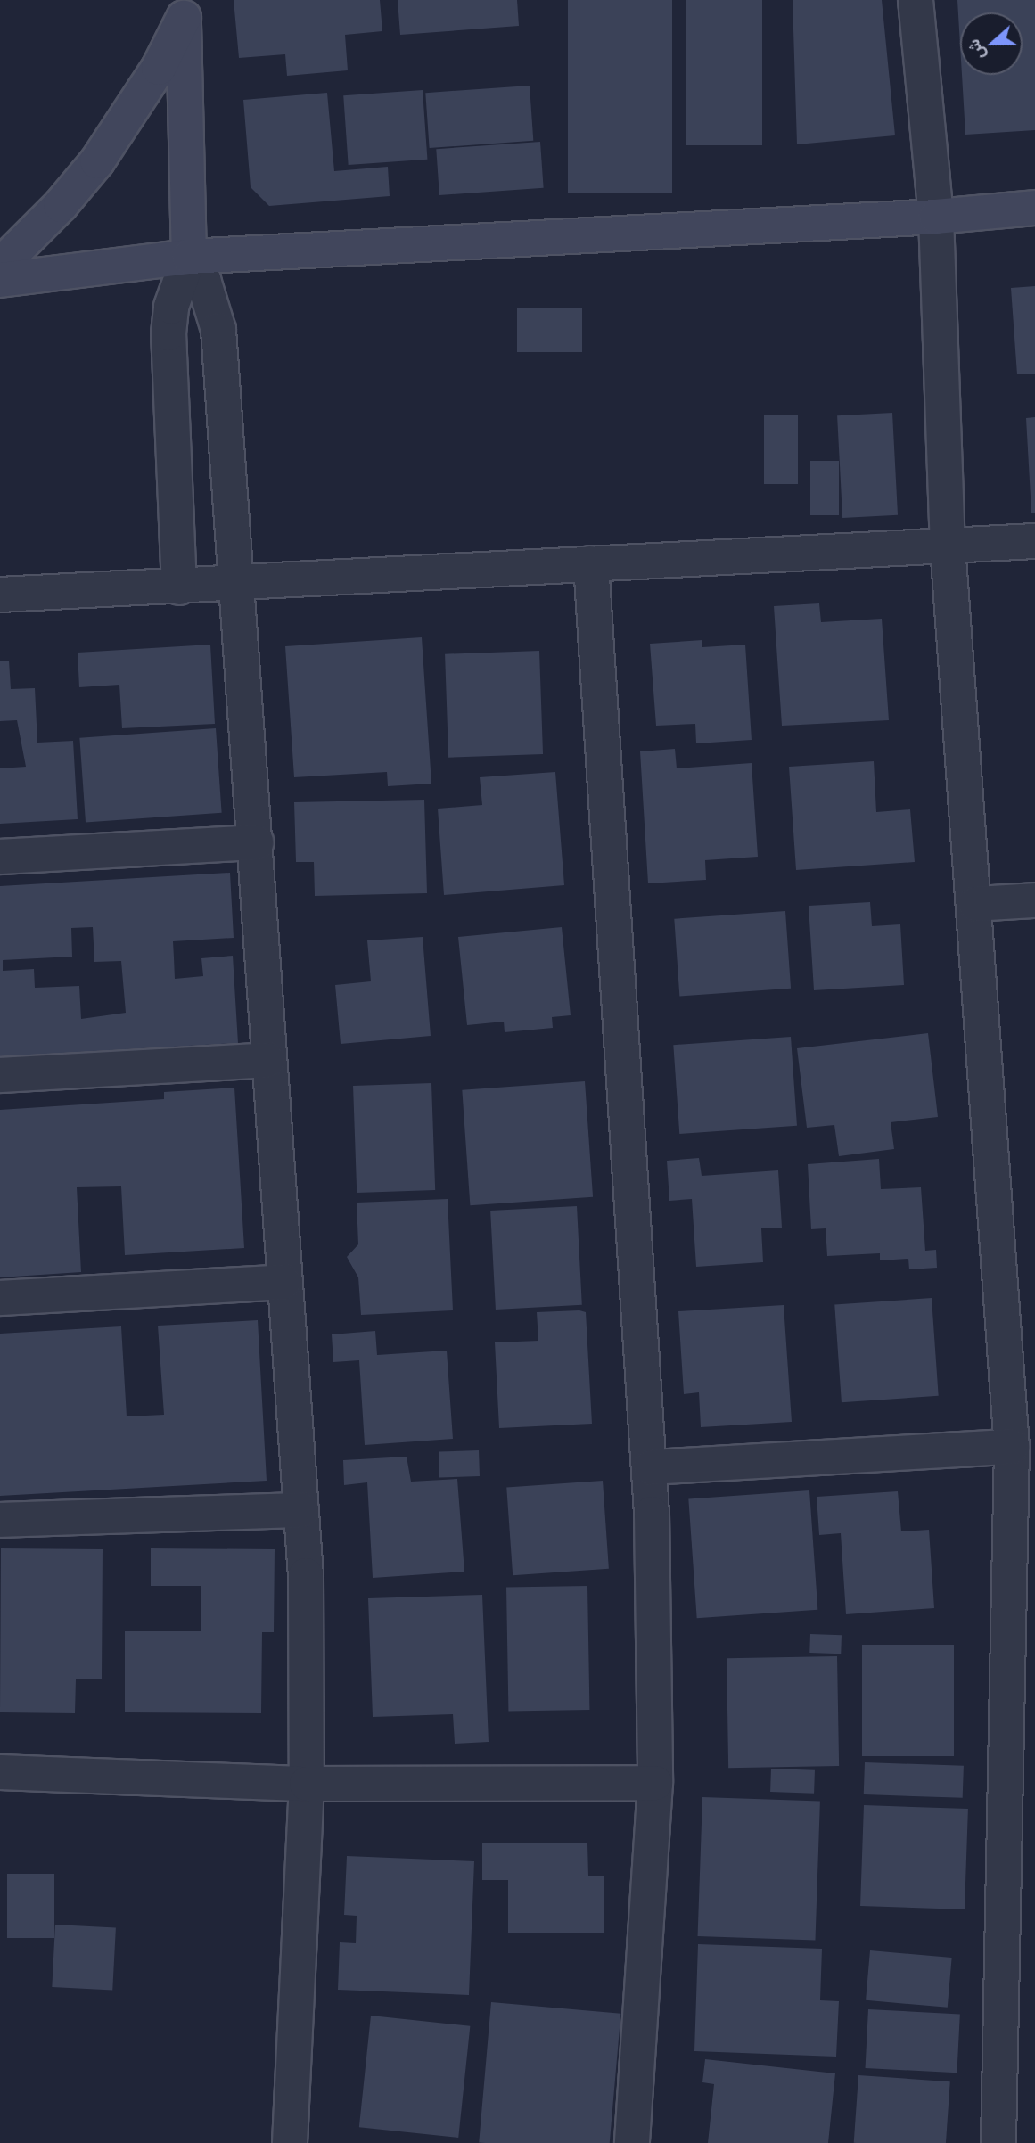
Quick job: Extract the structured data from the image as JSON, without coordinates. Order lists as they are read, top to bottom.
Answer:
{
  "north": "left"
}
